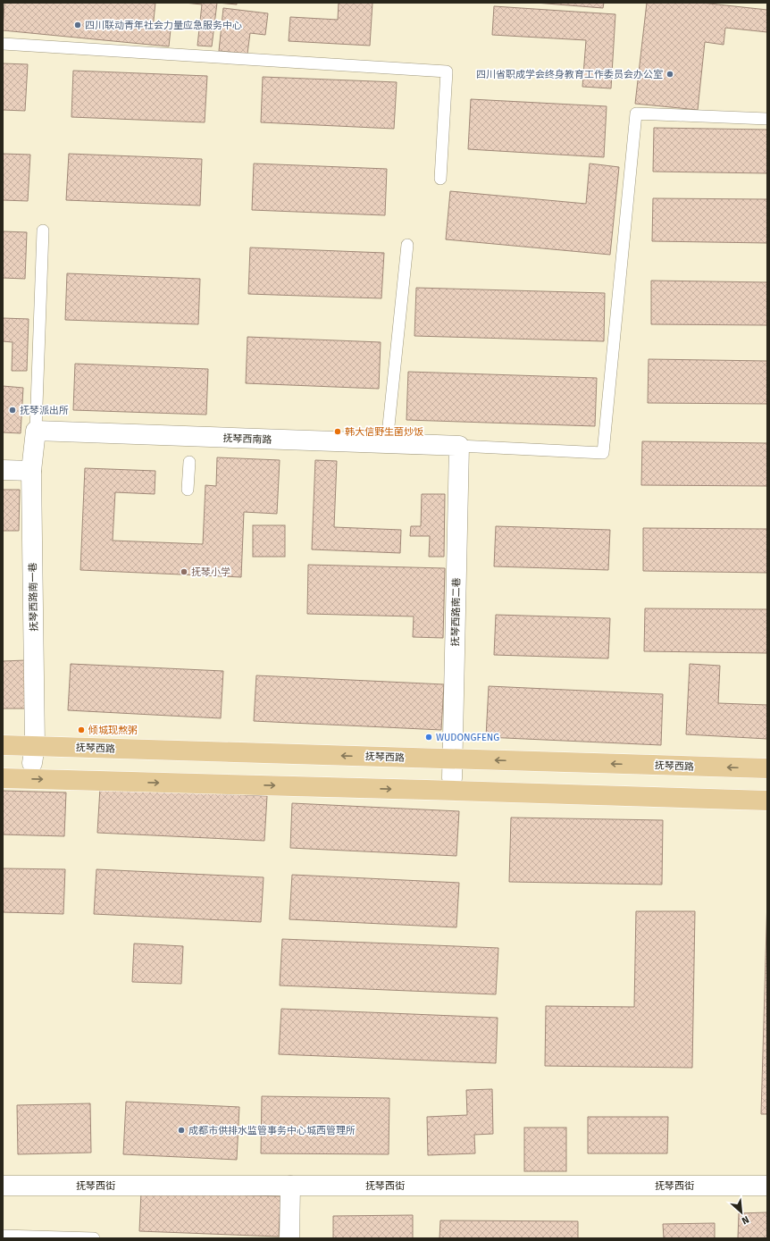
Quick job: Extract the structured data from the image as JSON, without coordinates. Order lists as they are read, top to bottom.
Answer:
{
  "streets": {
    "main road": ["抚琴西路"],
    "street": [
      "抚琴西南路",
      "抚琴西路南一巷",
      "抚琴西路南二巷",
      "抚琴西街"
    ]
  },
  "crossings": [
    ["抚琴西南路", "抚琴西路南一巷"],
    ["抚琴西南路", "抚琴西路南二巷"],
    ["抚琴西路南一巷", "抚琴西路"],
    ["抚琴西路南二巷", "抚琴西路"]
  ],
  "places": [
    "四川联动青年社会力量应急服务中心",
    "四川省职成学会终身教育工作委员会办公室",
    "抚琴派出所",
    "韩大信野生菌炒饭",
    "抚琴小学",
    "倾城现熬粥",
    "WUDONGFENG",
    "成都市供排水监管事务中心城西管理所"
  ],
  "north": "bottom right"
}
